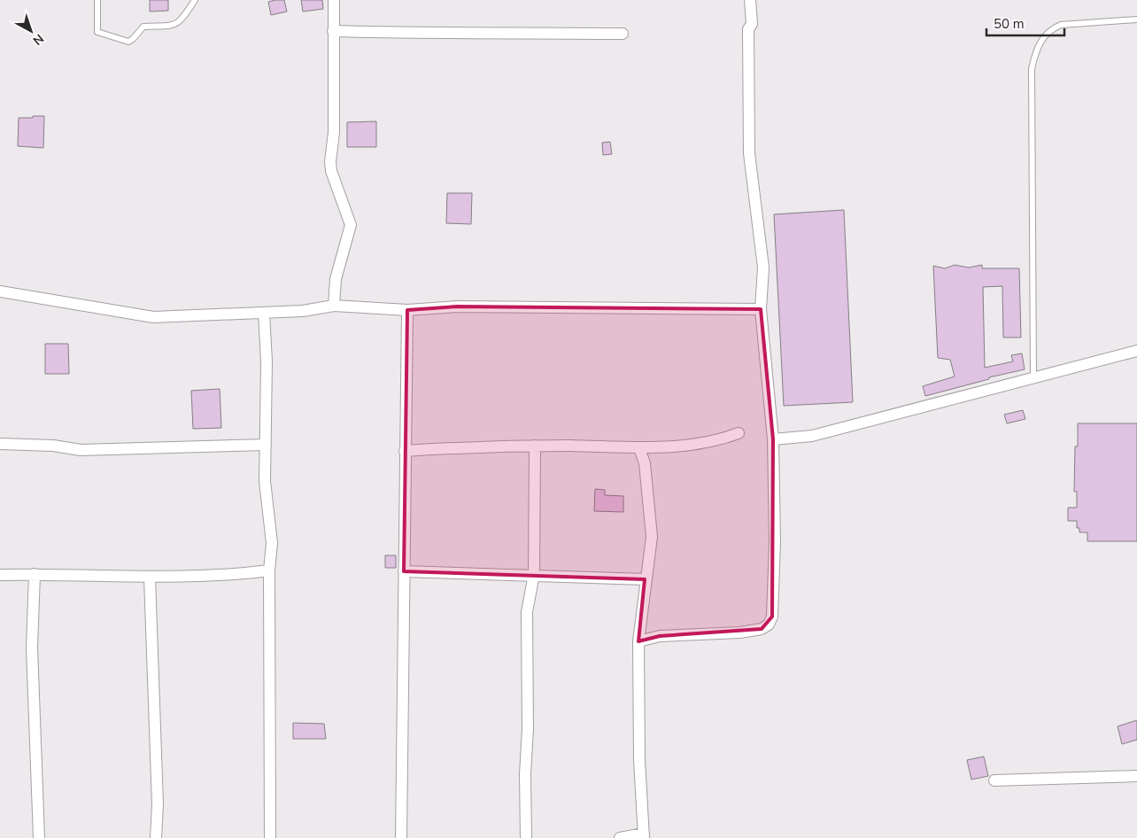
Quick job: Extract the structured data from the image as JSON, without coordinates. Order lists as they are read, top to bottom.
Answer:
{
  "scale_bar": "50 m",
  "north": "bottom right"
}
